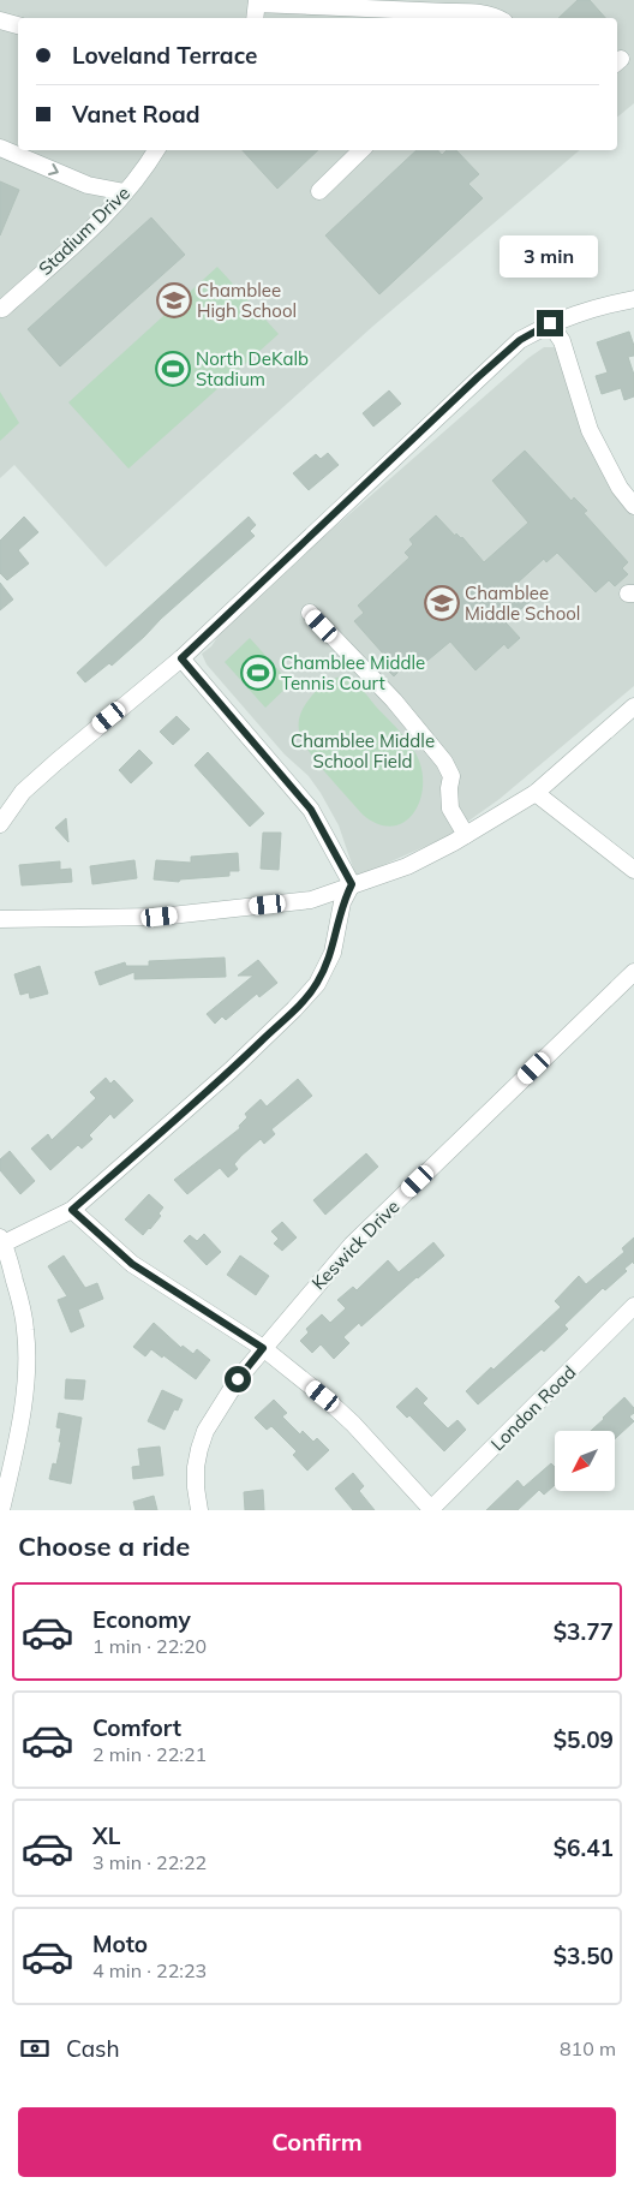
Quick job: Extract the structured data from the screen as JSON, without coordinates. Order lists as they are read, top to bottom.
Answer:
{
  "streets": {
    "street": ["Stadium Drive", "Keswick Drive", "London Road"]
  },
  "parks": ["Chamblee Middle School Field"],
  "places": {
    "school or university": ["Chamblee High School", "Chamblee Middle School"],
    "sports": ["North DeKalb Stadium", "Chamblee Middle Tennis Court"]
  },
  "north": "bottom left",
  "page": {
    "banner": ["Loveland Terrace", "Vanet Road"],
    "bubble": "3 min",
    "heading": "Choose a ride",
    "list": [
      {
        "name": "Economy",
        "note": "1 min · 22:20",
        "value": "$3.77"
      },
      {
        "name": "Comfort",
        "note": "2 min · 22:21",
        "value": "$5.09"
      },
      {
        "name": "XL",
        "note": "3 min · 22:22",
        "value": "$6.41"
      },
      {
        "name": "Moto",
        "note": "4 min · 22:23",
        "value": "$3.50"
      }
    ],
    "pay": ["Cash", "810 m"],
    "buttons": "Confirm"
  }
}
